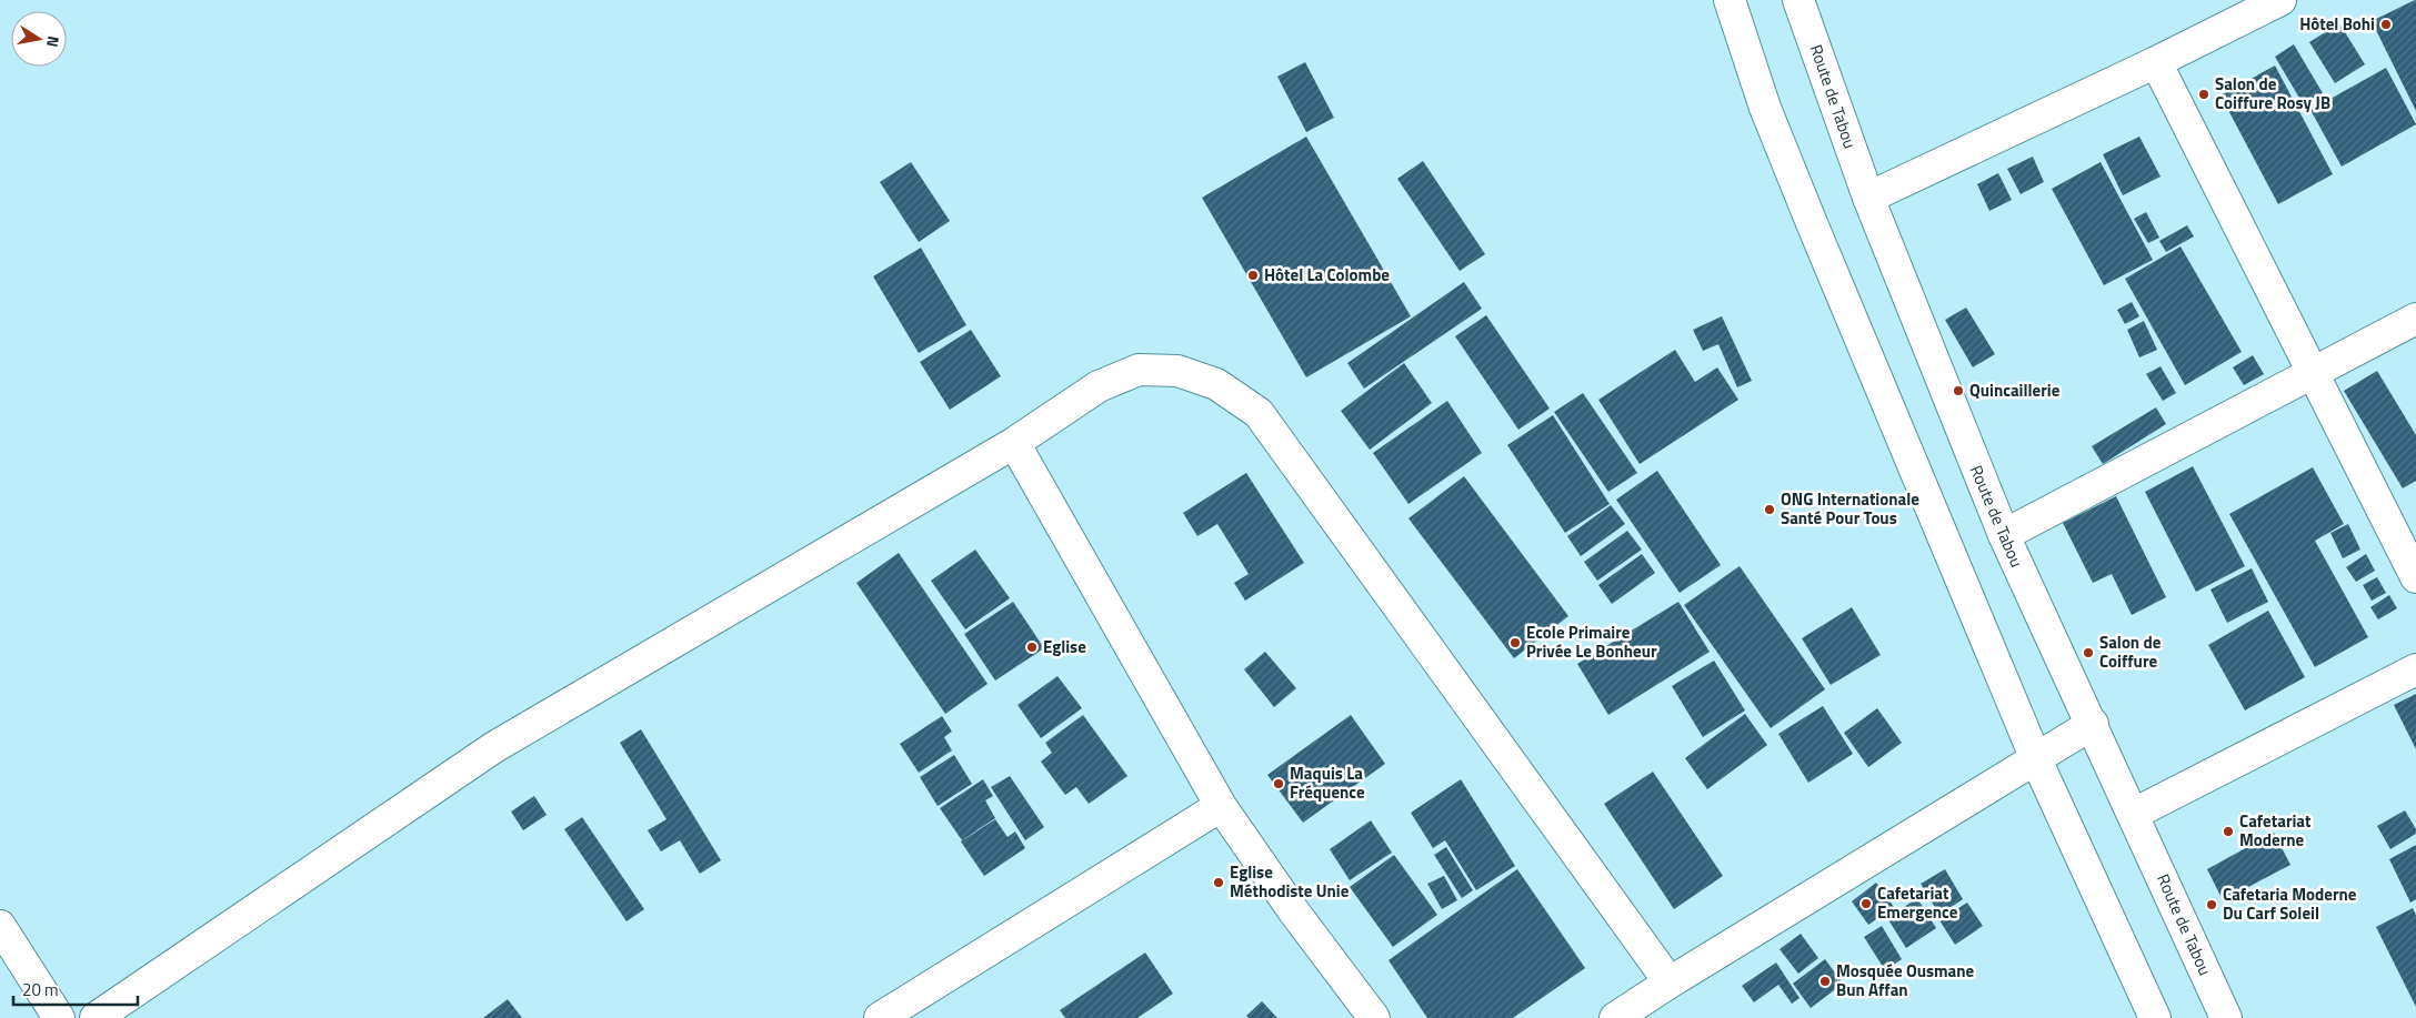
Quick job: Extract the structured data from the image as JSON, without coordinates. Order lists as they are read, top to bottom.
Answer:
{
  "streets": {
    "street": ["Route de Tabou"]
  },
  "places": [
    "Hôtel Bohi",
    "Salon de Coiffure Rosy JB",
    "Hôtel La Colombe",
    "Quincaillerie",
    "ONG Internationale Santé Pour Tous",
    "Ecole Primaire Privée Le Bonheur",
    "Eglise",
    "Salon de Coiffure",
    "Maquis La Fréquence",
    "Cafetariat Moderne",
    "Eglise Méthodiste Unie",
    "Cafetariat Emergence",
    "Cafetaria Moderne Du Carf Soleil",
    "Mosquée Ousmane Bun Affan"
  ],
  "scale_bar": "20 m",
  "north": "right"
}
